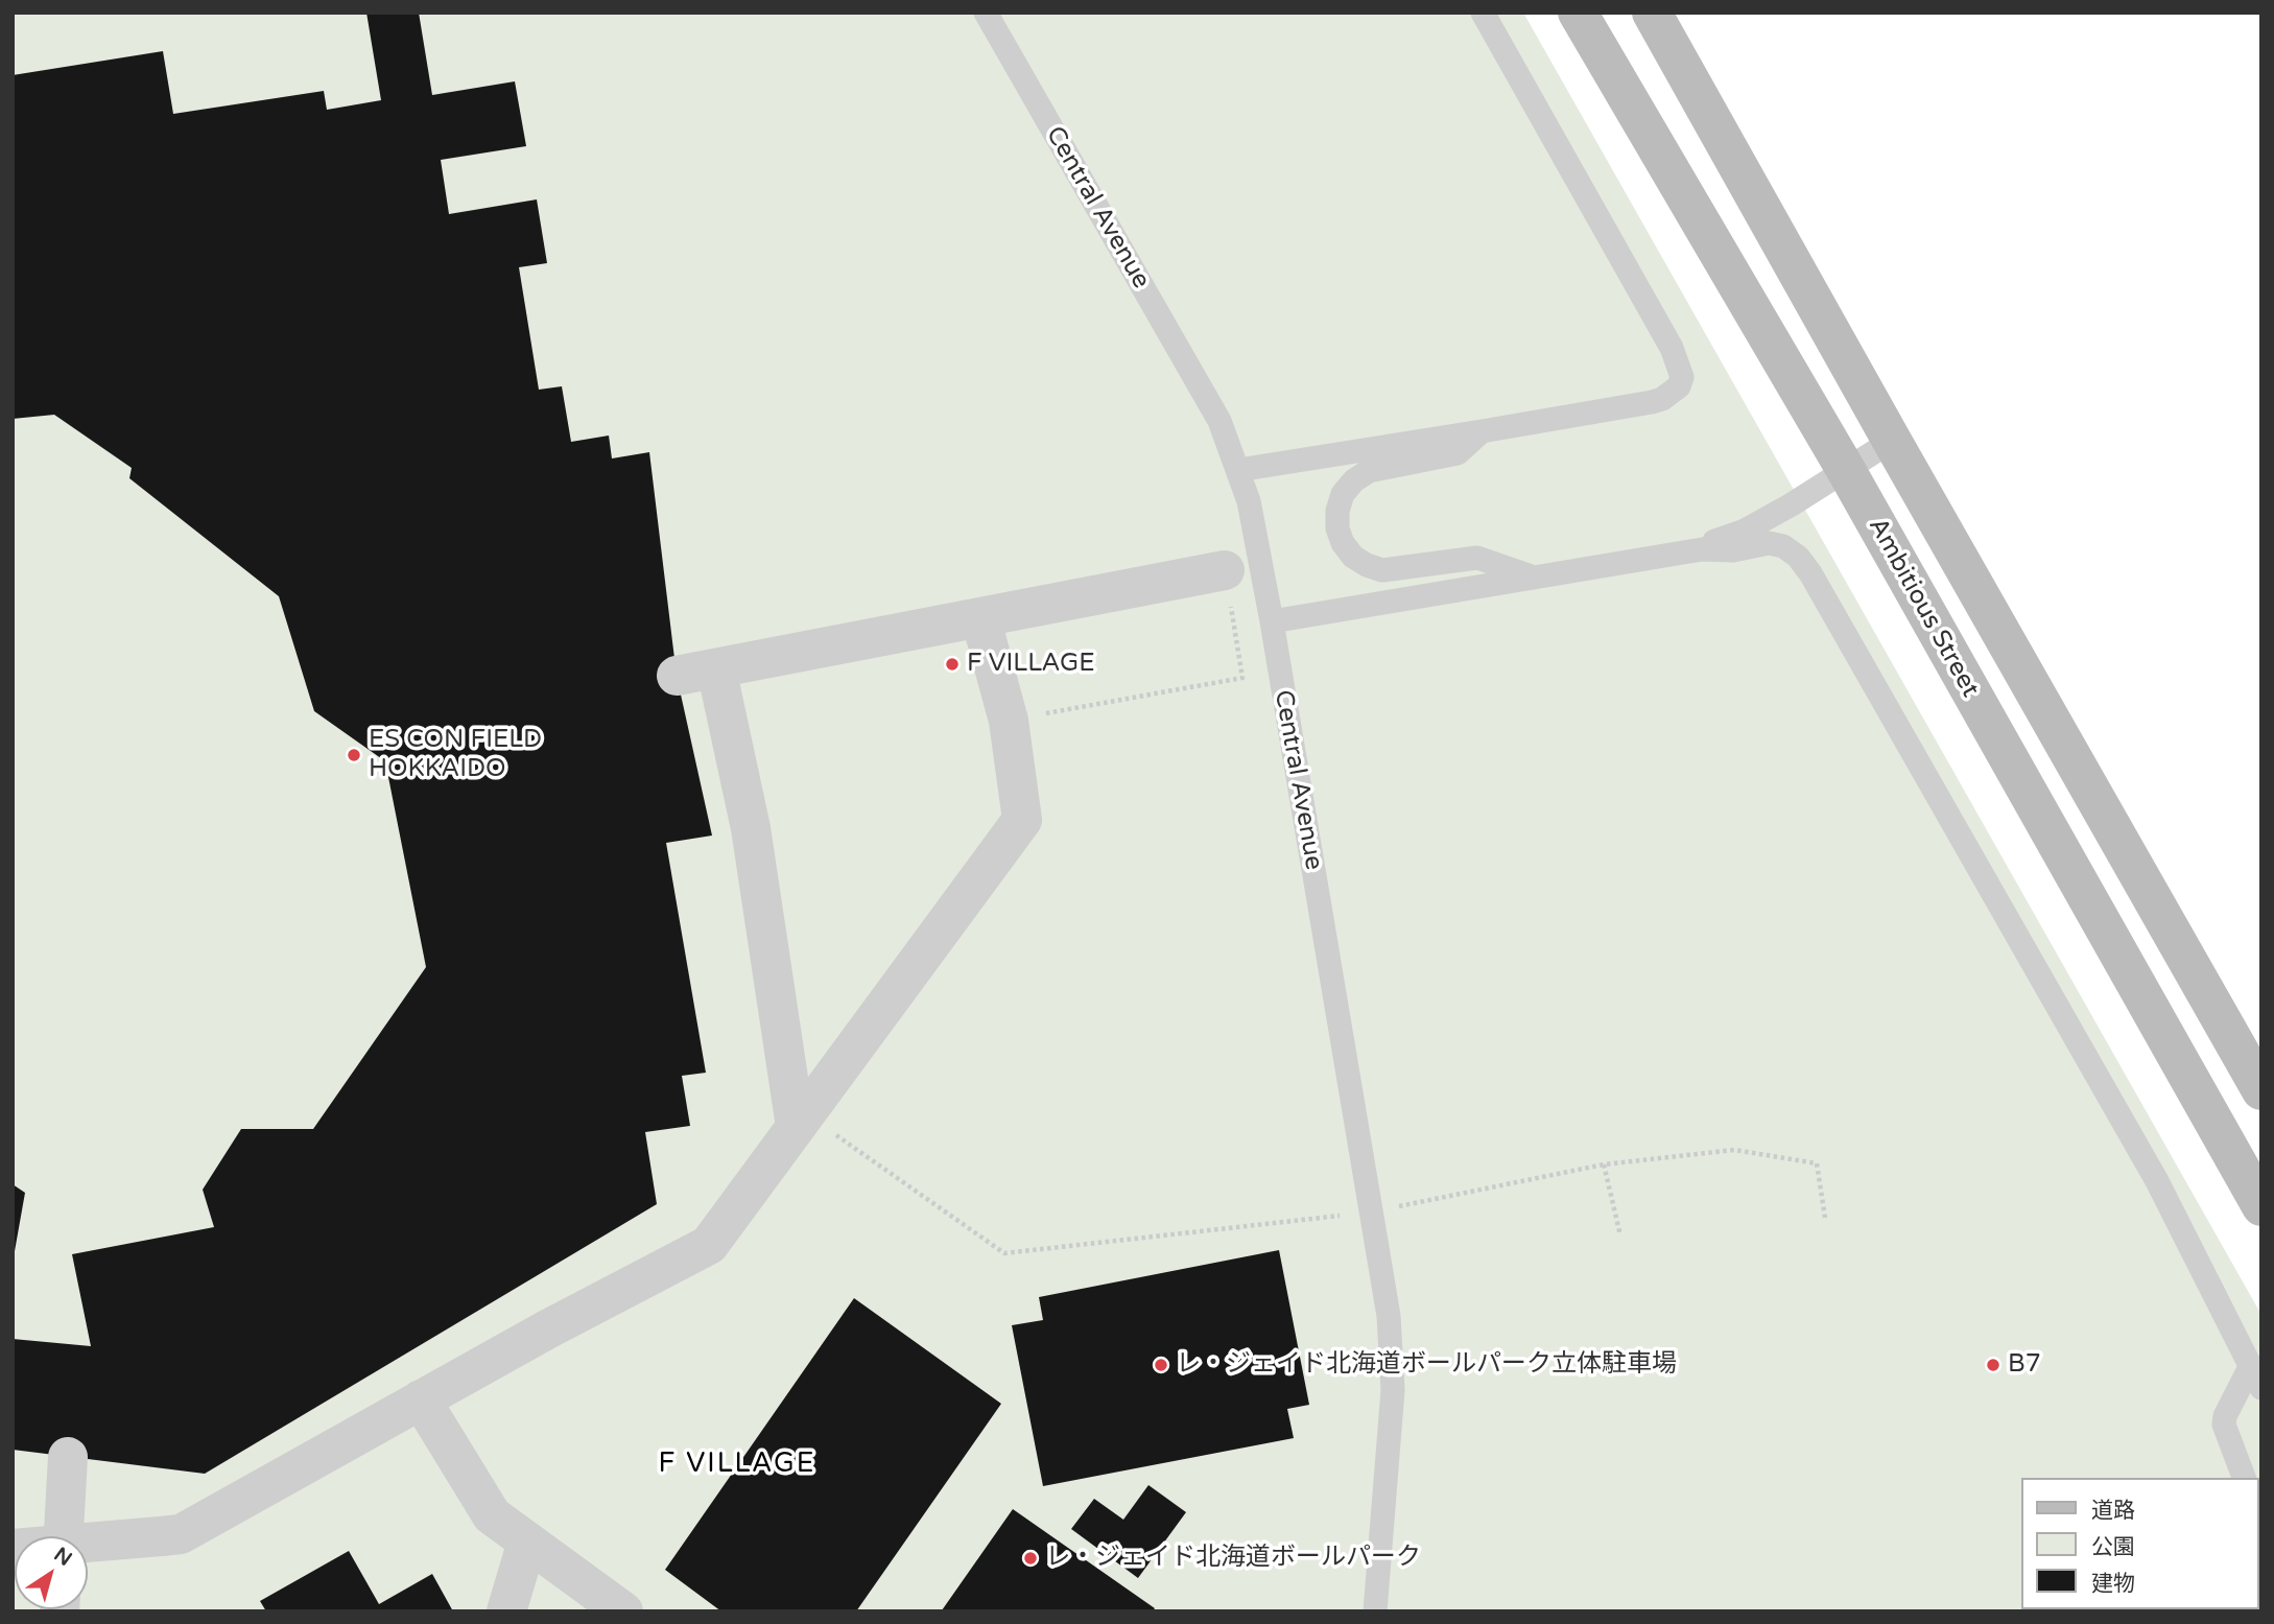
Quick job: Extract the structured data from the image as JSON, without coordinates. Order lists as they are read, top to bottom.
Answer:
{
  "streets": {
    "street": ["Ambitious Street"],
    "lane": ["Central Avenue"]
  },
  "districts": ["F VILLAGE"],
  "places": [
    "F VILLAGE",
    "ES CON FIELD HOKKAIDO",
    "レ・ジェイド北海道ボールパーク立体駐車場",
    "B7",
    "レ・ジェイド北海道ボールパーク"
  ],
  "legend": ["道路", "公園", "建物"],
  "north": "top right"
}
